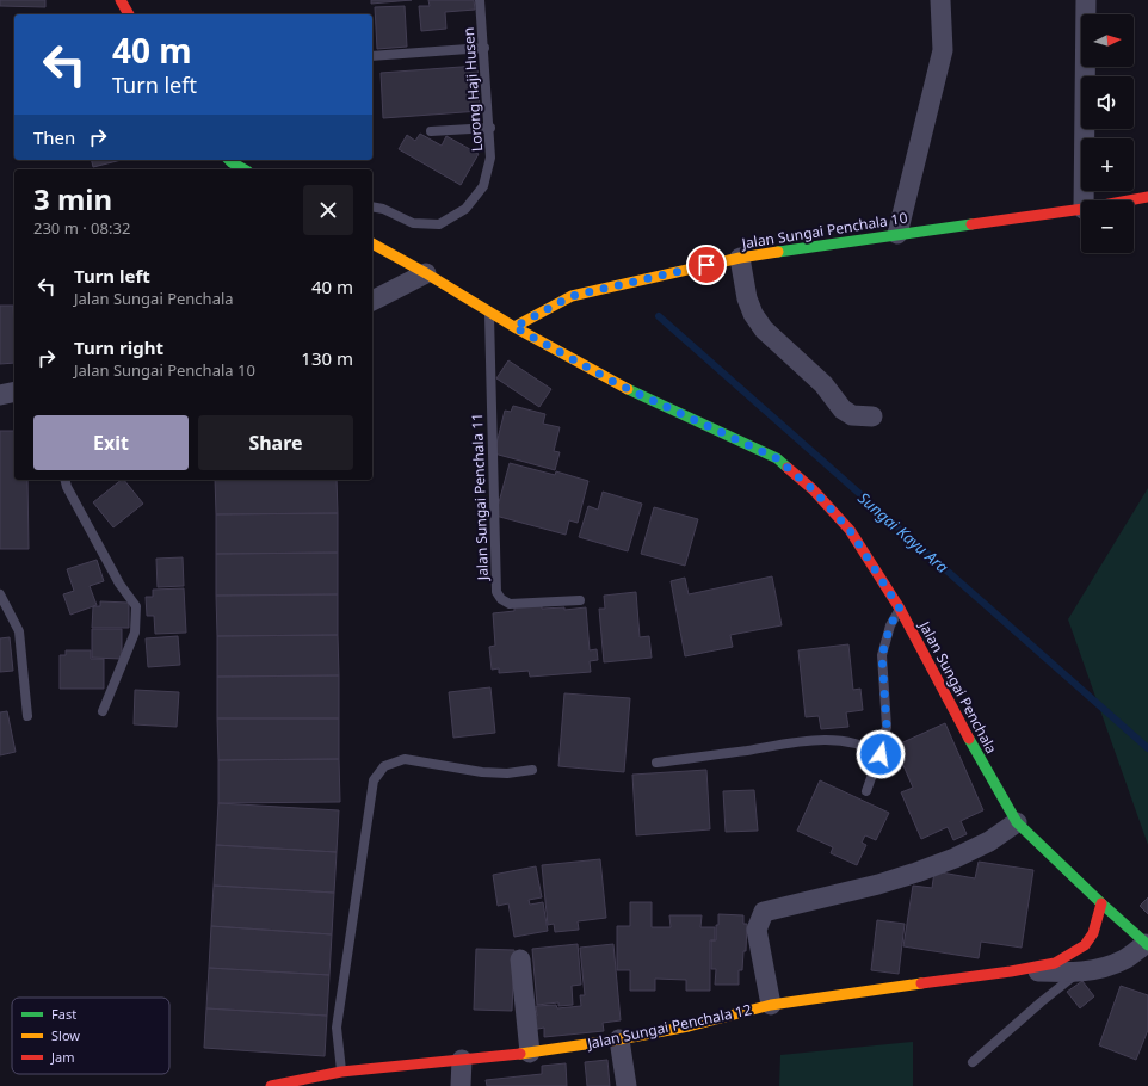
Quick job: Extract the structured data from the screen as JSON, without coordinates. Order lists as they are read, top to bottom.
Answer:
{
  "streets": {
    "street": ["Jalan Sungai Penchala 10", "Jalan Sungai Penchala", "Jalan Sungai Penchala 12"],
    "lane": ["Lorong Haji Husen", "Jalan Sungai Penchala 11"]
  },
  "crossings": [
    ["Jalan Sungai Penchala 10", "Jalan Sungai Penchala"],
    ["Jalan Sungai Penchala 11", "Jalan Sungai Penchala"],
    ["Jalan Sungai Penchala", "Jalan Sungai Penchala 12"]
  ],
  "water": ["Sungai Kayu Ara"],
  "legend": ["Fast", "Slow", "Jam"],
  "north": "right",
  "page": {
    "map_buttons": ["+", "−"],
    "turn": ["40 m", "Turn left"],
    "then": "Then",
    "heading": ["3 min", "230 m · 08:32"],
    "list": [
      {
        "name": "Turn left",
        "note": "Jalan Sungai Penchala",
        "value": "40 m"
      },
      {
        "name": "Turn right",
        "note": "Jalan Sungai Penchala 10",
        "value": "130 m"
      }
    ],
    "buttons": ["Exit", "Share"]
  }
}
